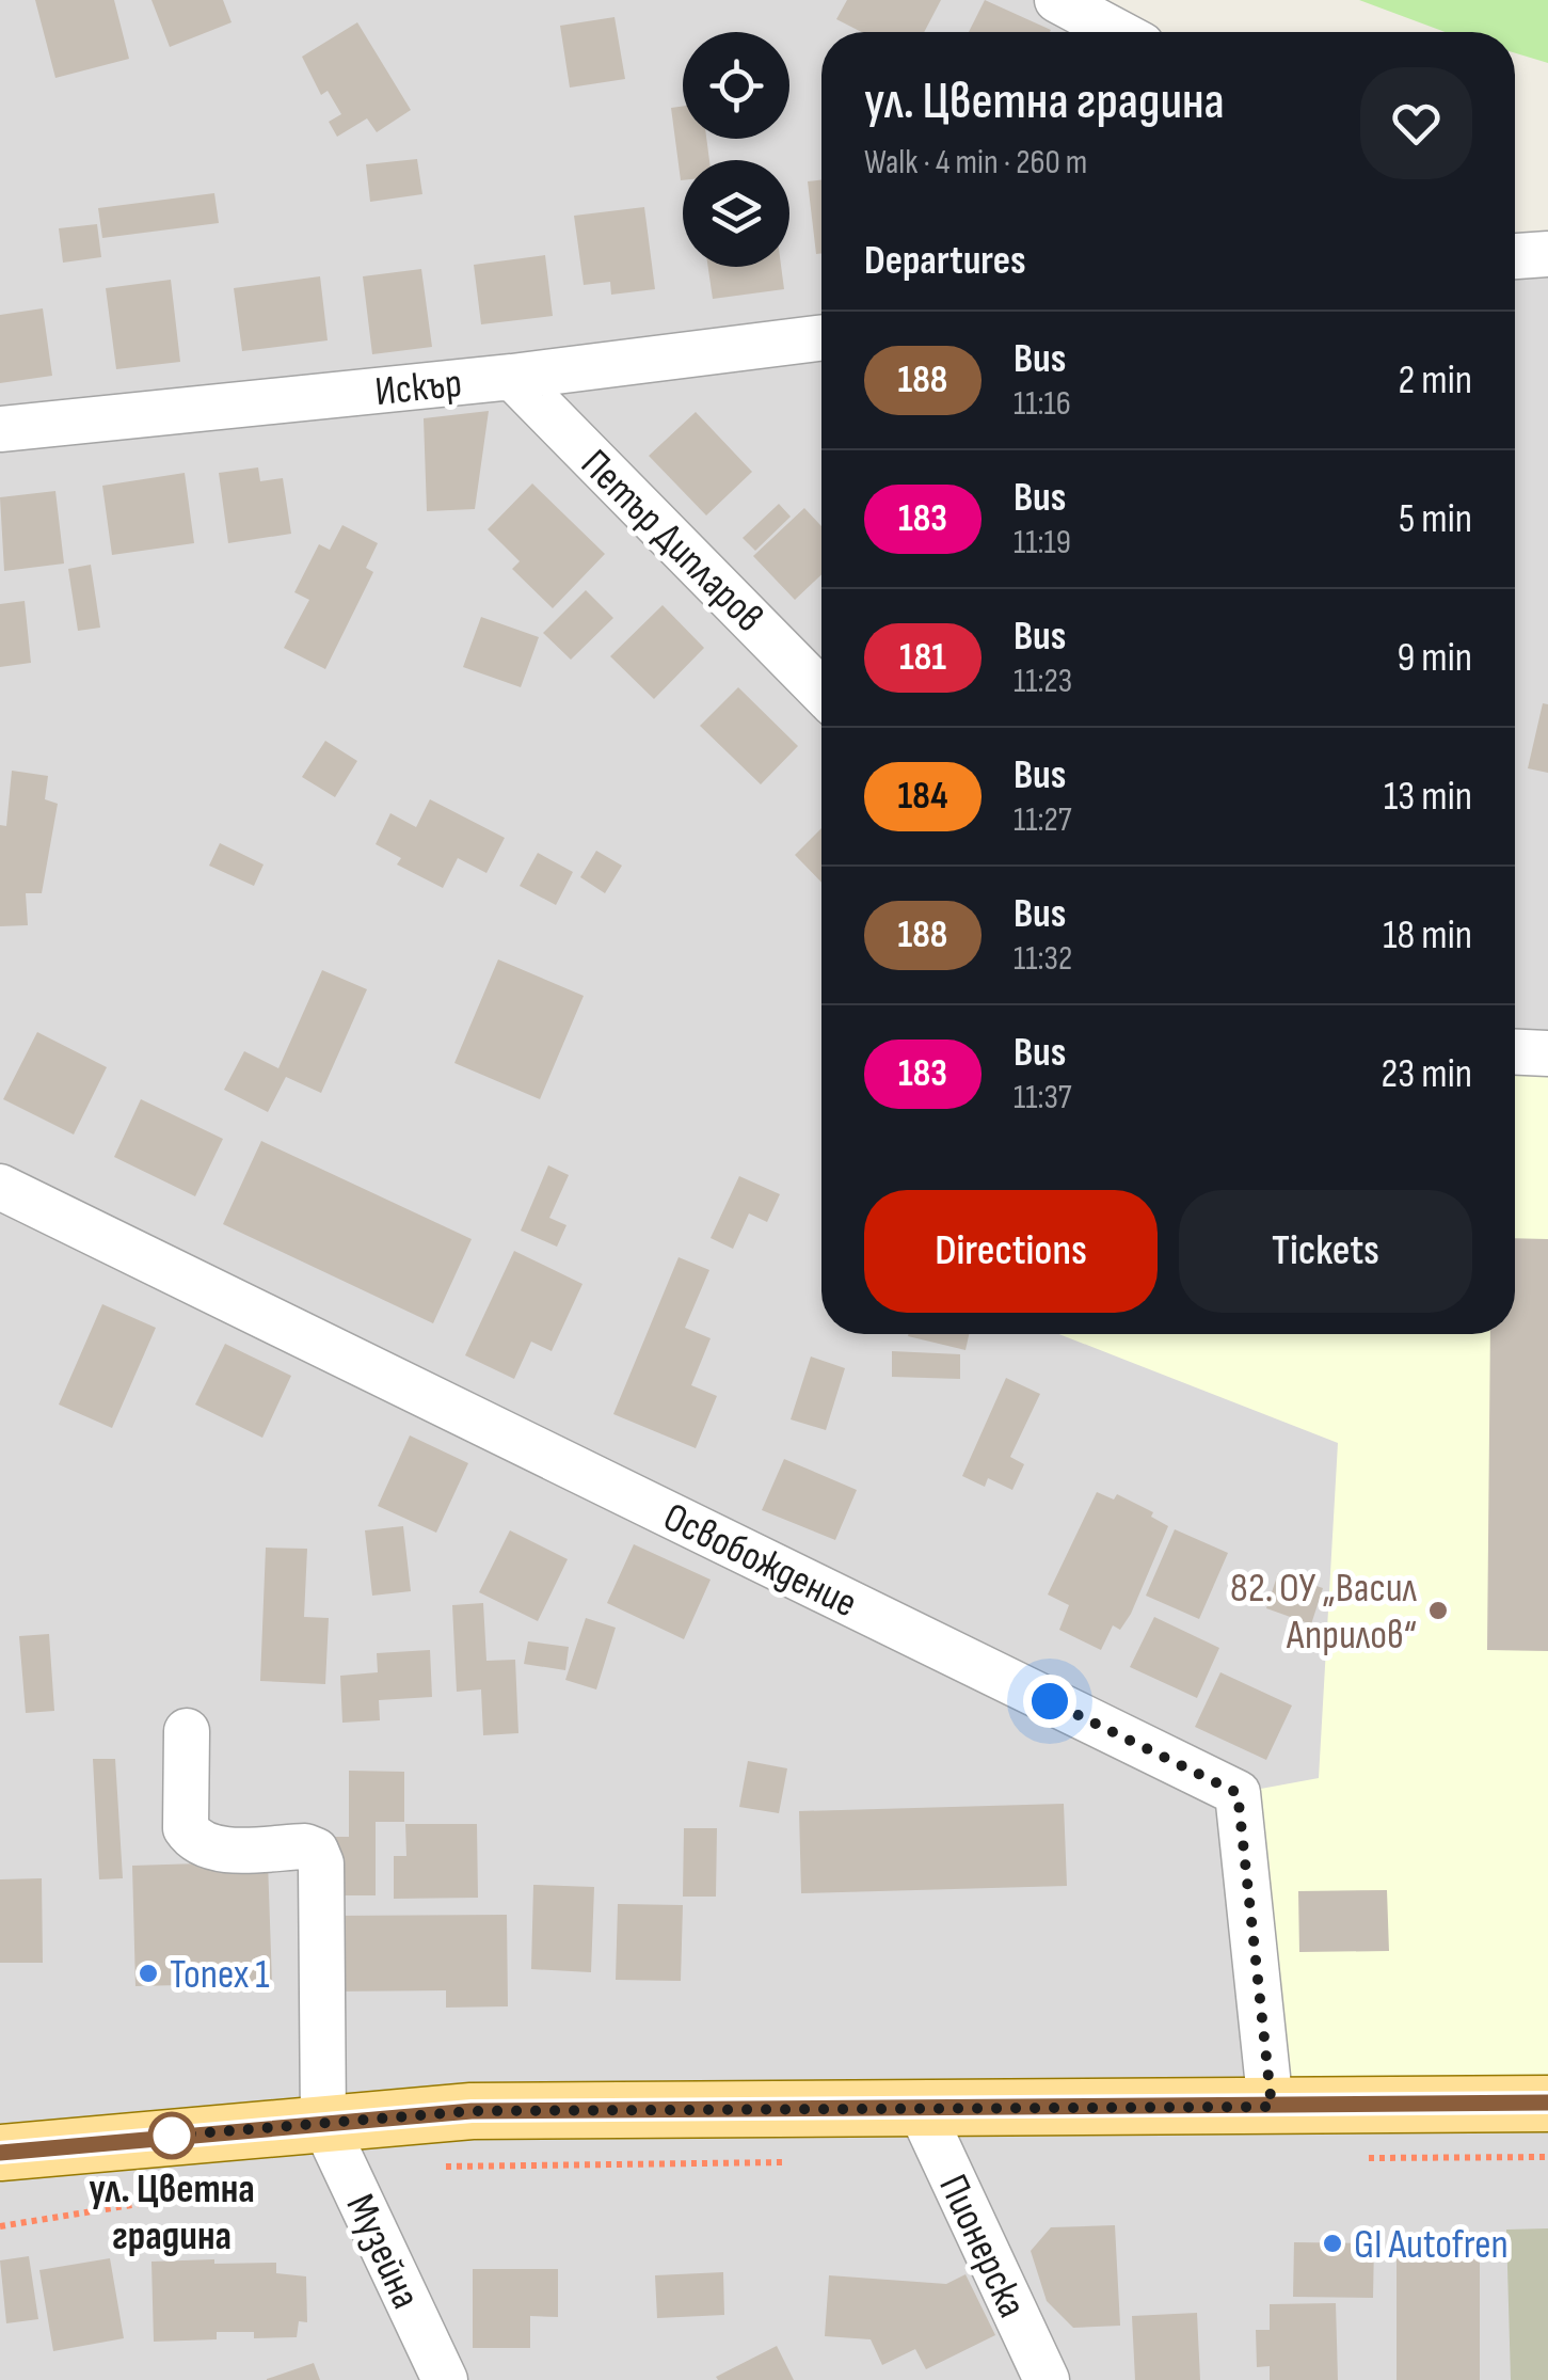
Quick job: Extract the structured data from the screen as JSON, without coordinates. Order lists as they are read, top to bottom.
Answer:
{
  "streets": {
    "street": [
      "Искър",
      "Петър Дипларов",
      "Освобождение",
      "Пионерска",
      "Музейна"
    ]
  },
  "crossings": [
    ["Искър", "Петър Дипларов"]
  ],
  "places": [
    "82. ОУ „Васил Априлов“",
    "Tonex 1",
    "ул. Цветна градина",
    "GI Autofren"
  ],
  "lines": ["bus line 188"],
  "page": {
    "heading": [
      ["ул. Цветна градина", "Walk · 4 min · 260 m"],
      "Departures"
    ],
    "list": [
      {
        "mark": "188",
        "name": "Bus",
        "note": "11:16",
        "value": "2 min"
      },
      {
        "mark": "183",
        "name": "Bus",
        "note": "11:19",
        "value": "5 min"
      },
      {
        "mark": "181",
        "name": "Bus",
        "note": "11:23",
        "value": "9 min"
      },
      {
        "mark": "184",
        "name": "Bus",
        "note": "11:27",
        "value": "13 min"
      },
      {
        "mark": "188",
        "name": "Bus",
        "note": "11:32",
        "value": "18 min"
      },
      {
        "mark": "183",
        "name": "Bus",
        "note": "11:37",
        "value": "23 min"
      }
    ],
    "buttons": ["Directions", "Tickets"]
  }
}
